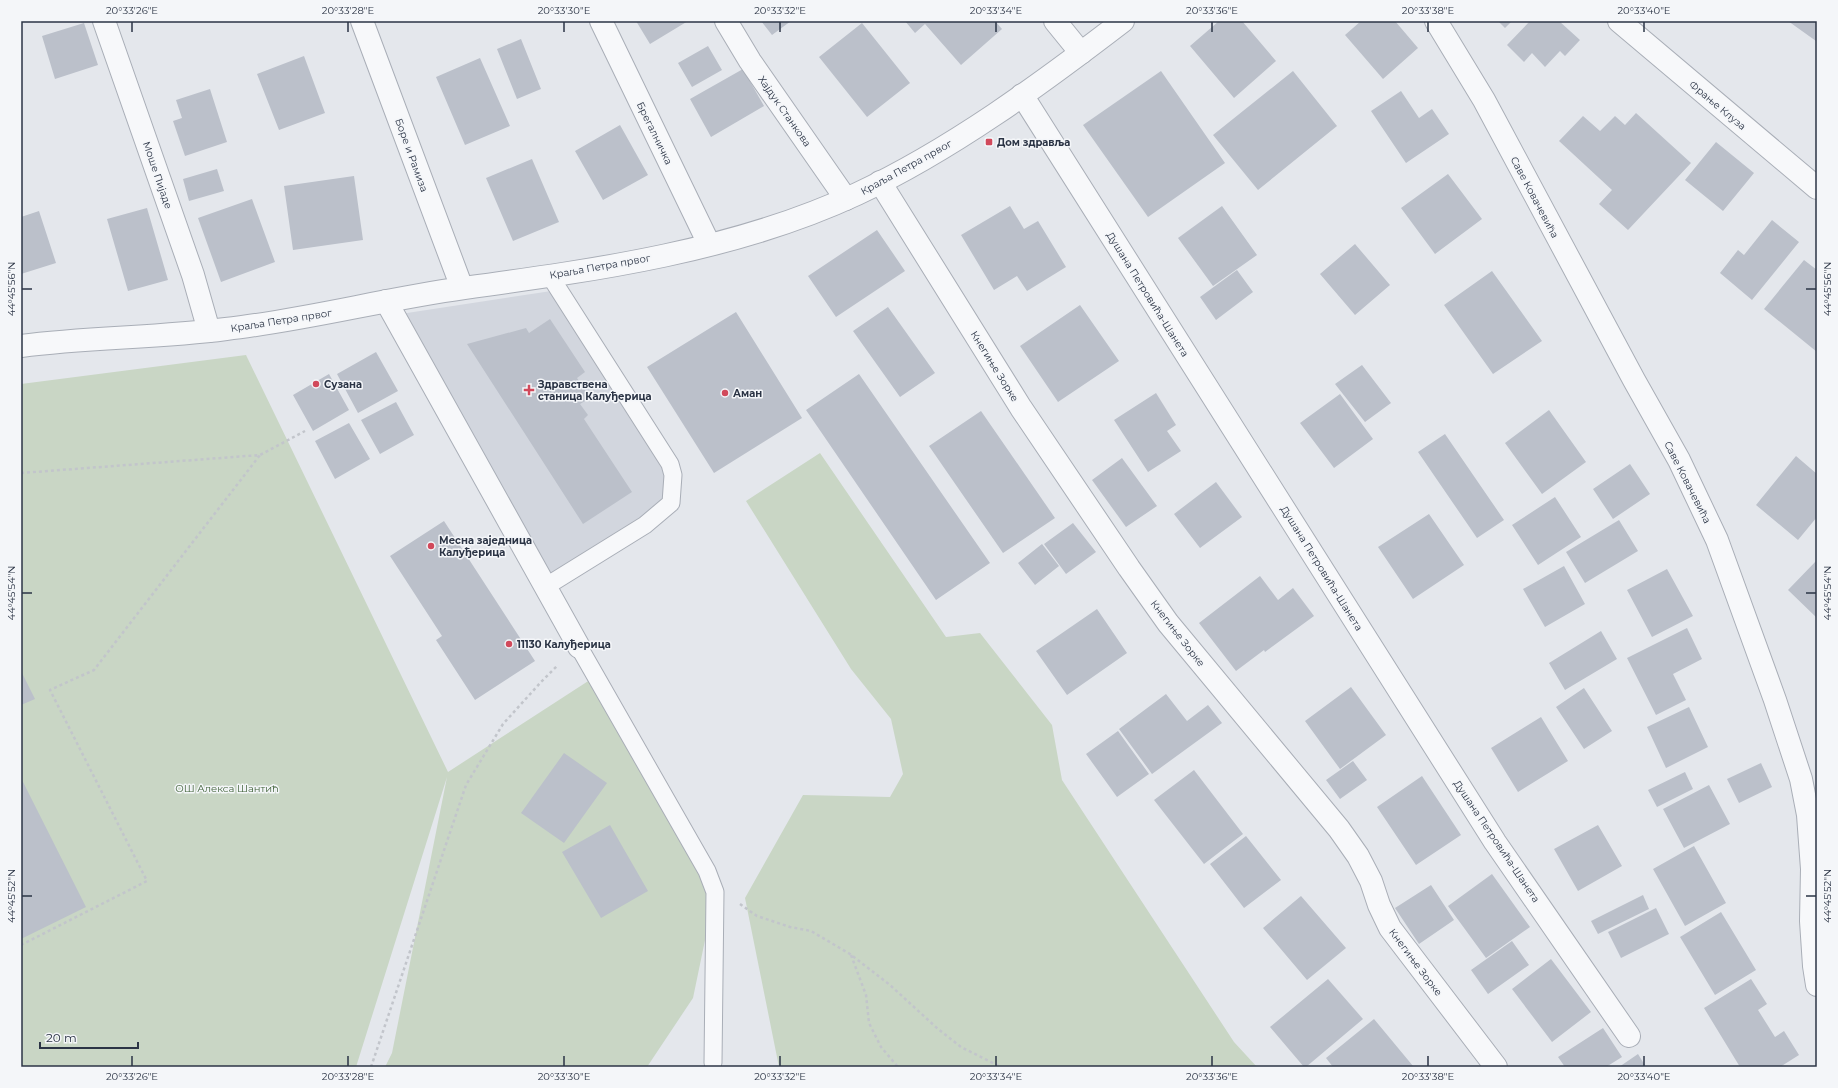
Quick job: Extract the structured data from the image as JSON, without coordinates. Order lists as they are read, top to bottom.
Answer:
{
  "streets": {
    "street": [
      "Фрање Клуза",
      "Хајдук Станкова",
      "Брегалничка",
      "Боре и Рамиза",
      "Краља Петра првог",
      "Моше Пијаде",
      "Саве Ковачевића",
      "Душана Петровића-Шанета",
      "Кнегиње Зорке"
    ]
  },
  "crossings": [
    ["Хајдук Станкова", "Краља Петра првог"],
    ["Брегалничка", "Краља Петра првог"],
    ["Боре и Рамиза", "Краља Петра првог"],
    ["Краља Петра првог", "Моше Пијаде"],
    ["Краља Петра првог", "Душана Петровића-Шанета"],
    ["Краља Петра првог", "Кнегиње Зорке"]
  ],
  "parks": ["ОШ Алекса Шантић"],
  "places": {
    "transit": ["Дом здравља"],
    "other": [
      "Сузана",
      "Аман",
      "Месна заједница Калуђерица",
      "11130 Калуђерица"
    ],
    "health": ["Здравствена станица Калуђерица"]
  },
  "scale_bar": "20 m",
  "coordinates": [
    "20°33'26\"E",
    "20°33'28\"E",
    "20°33'30\"E",
    "20°33'32\"E",
    "20°33'34\"E",
    "20°33'36\"E",
    "20°33'38\"E",
    "20°33'40\"E",
    "44°45'56\"N",
    "44°45'54\"N",
    "44°45'52\"N"
  ]
}
